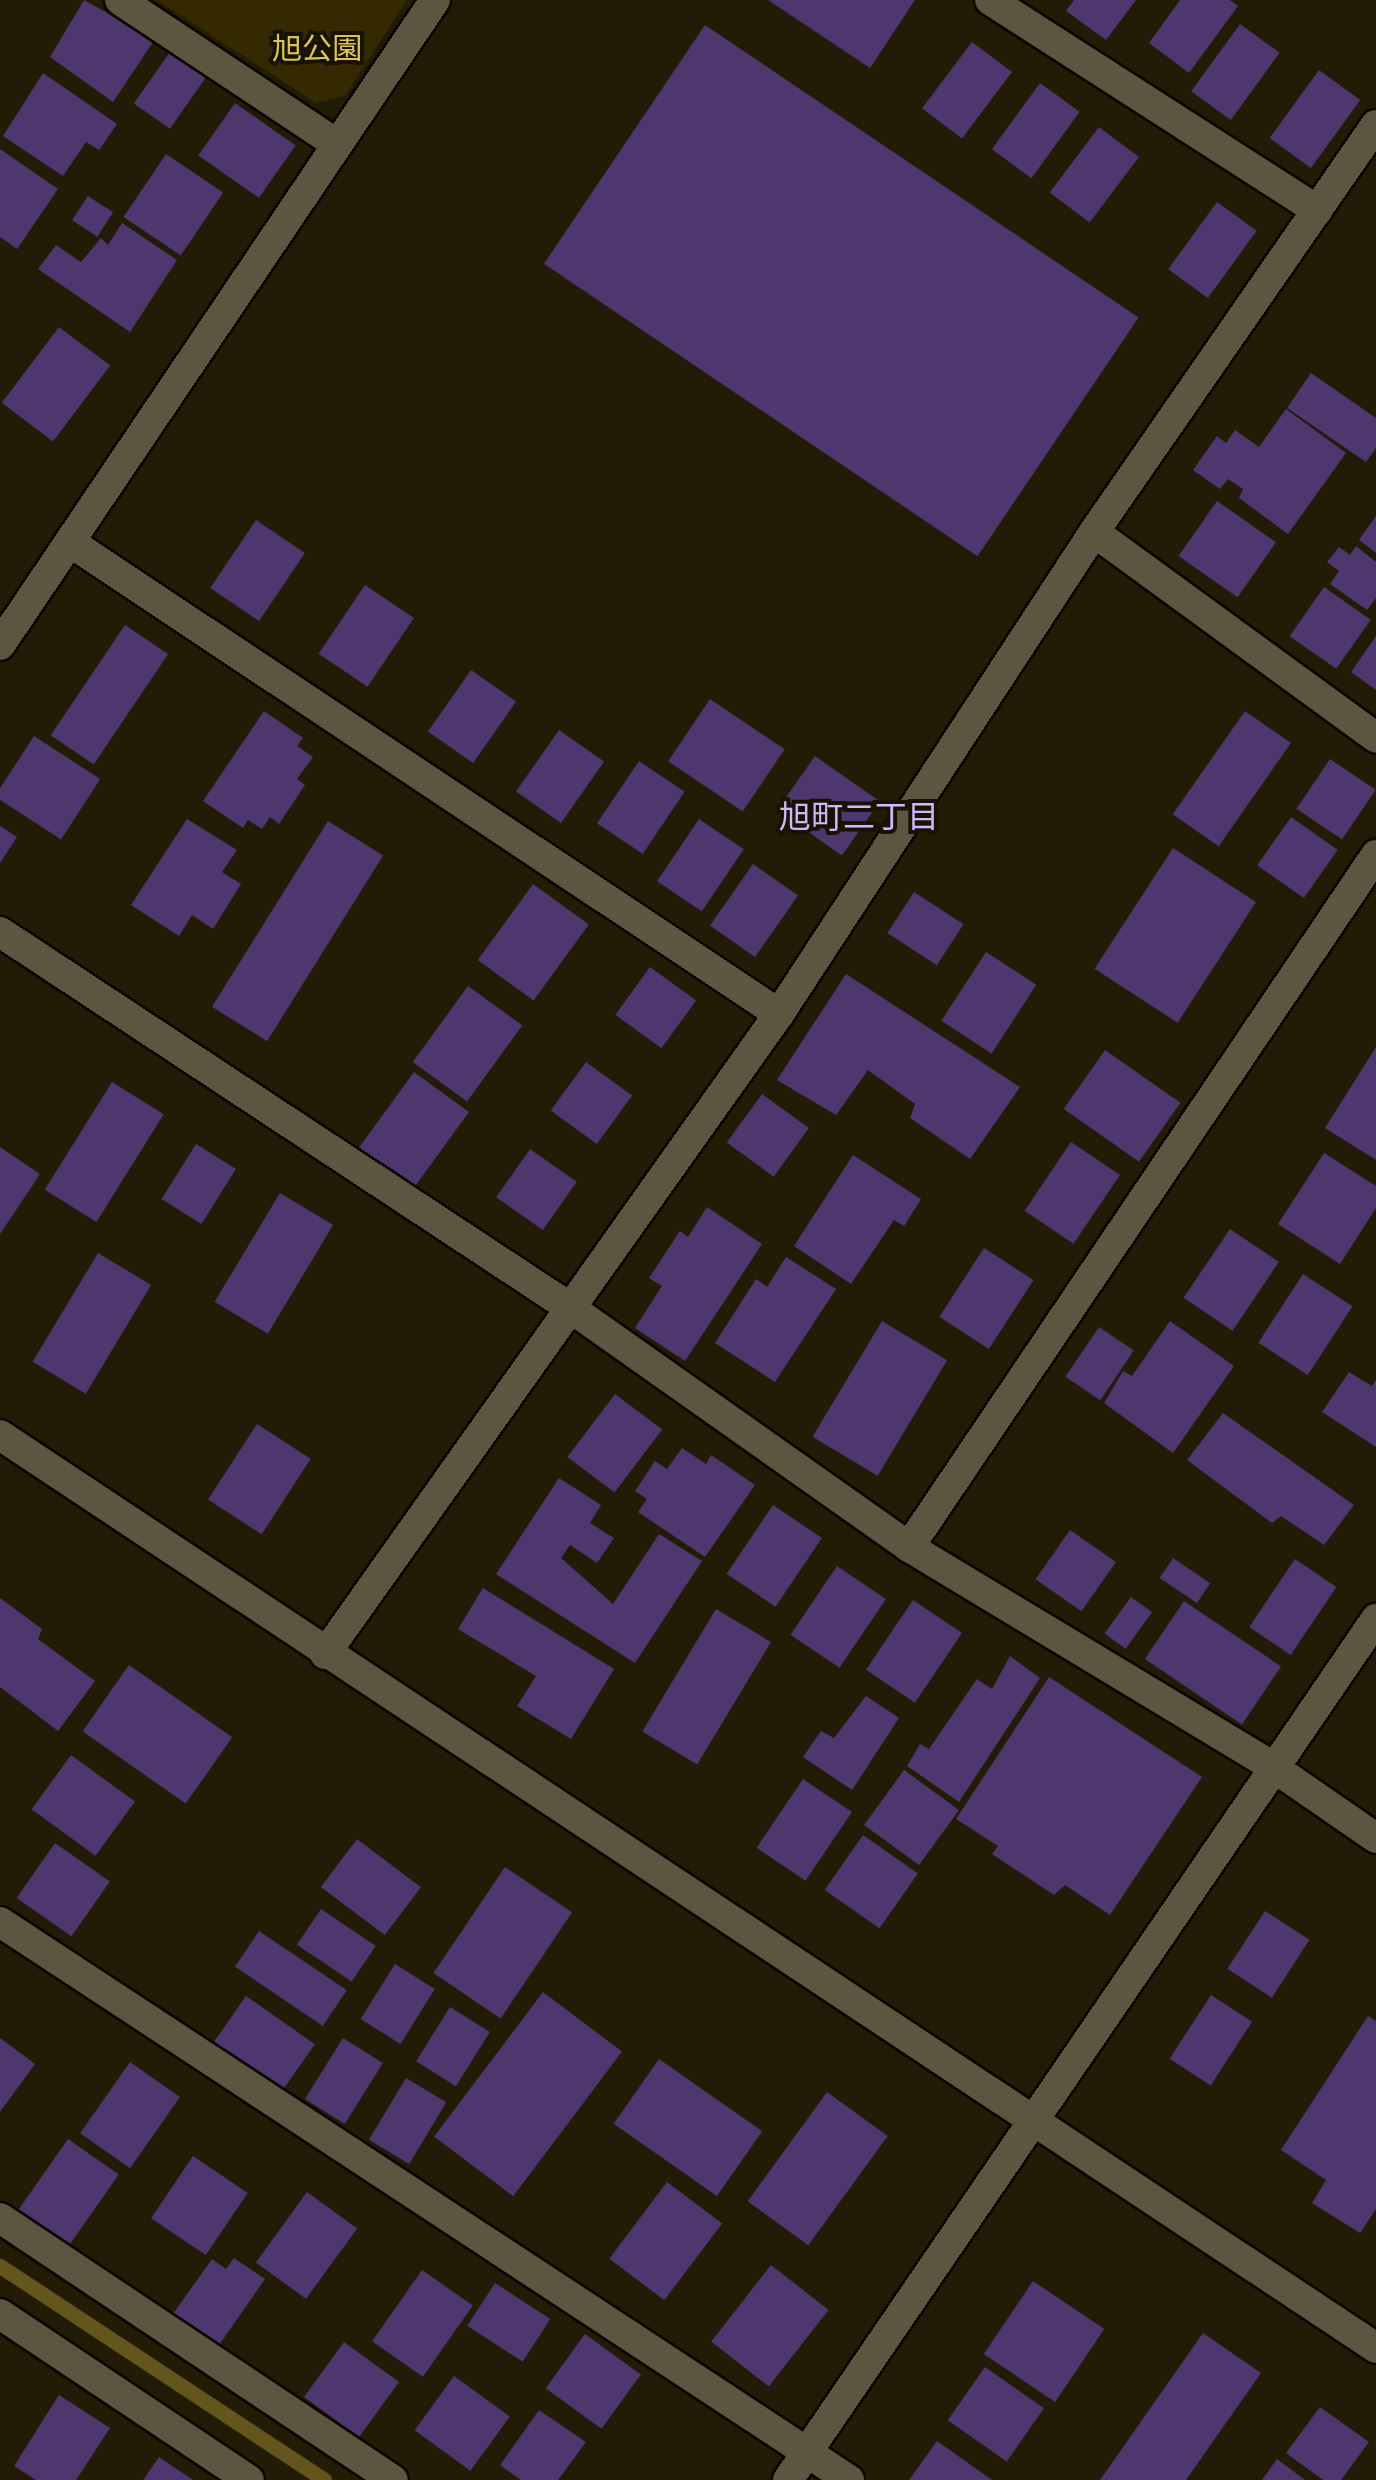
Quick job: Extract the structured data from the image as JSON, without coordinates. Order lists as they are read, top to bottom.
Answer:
{
  "districts": ["旭町二丁目"],
  "parks": ["旭公園"]
}
